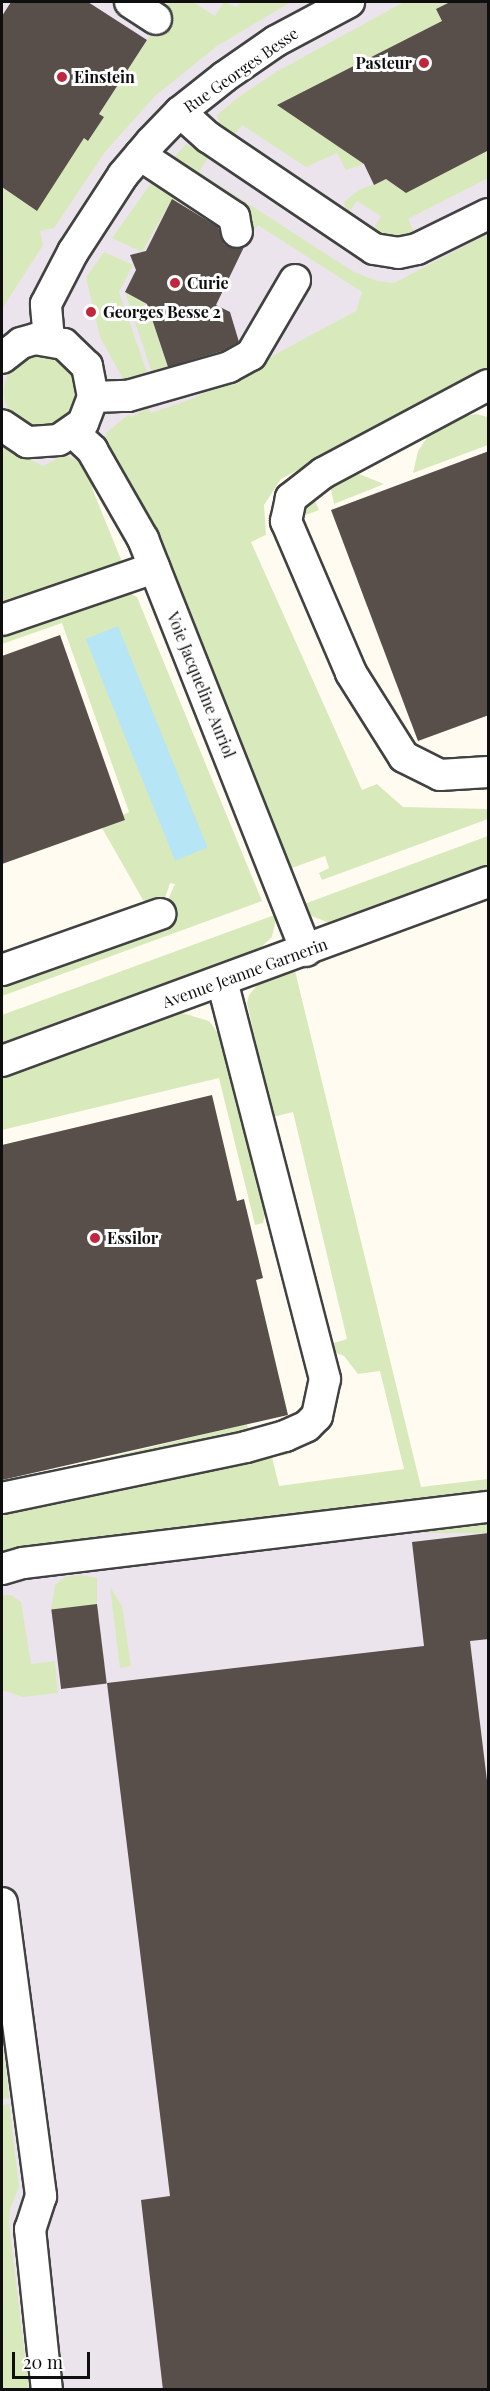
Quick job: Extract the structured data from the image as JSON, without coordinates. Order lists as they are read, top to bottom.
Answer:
{
  "streets": {
    "street": ["Rue Georges Besse", "Voie Jacqueline Auriol", "Avenue Jeanne Garnerin"]
  },
  "crossings": [
    ["Voie Jacqueline Auriol", "Avenue Jeanne Garnerin"]
  ],
  "places": [
    "Pasteur",
    "Einstein",
    "Curie",
    "Georges Besse 2",
    "Essilor"
  ],
  "scale_bar": "20 m"
}
